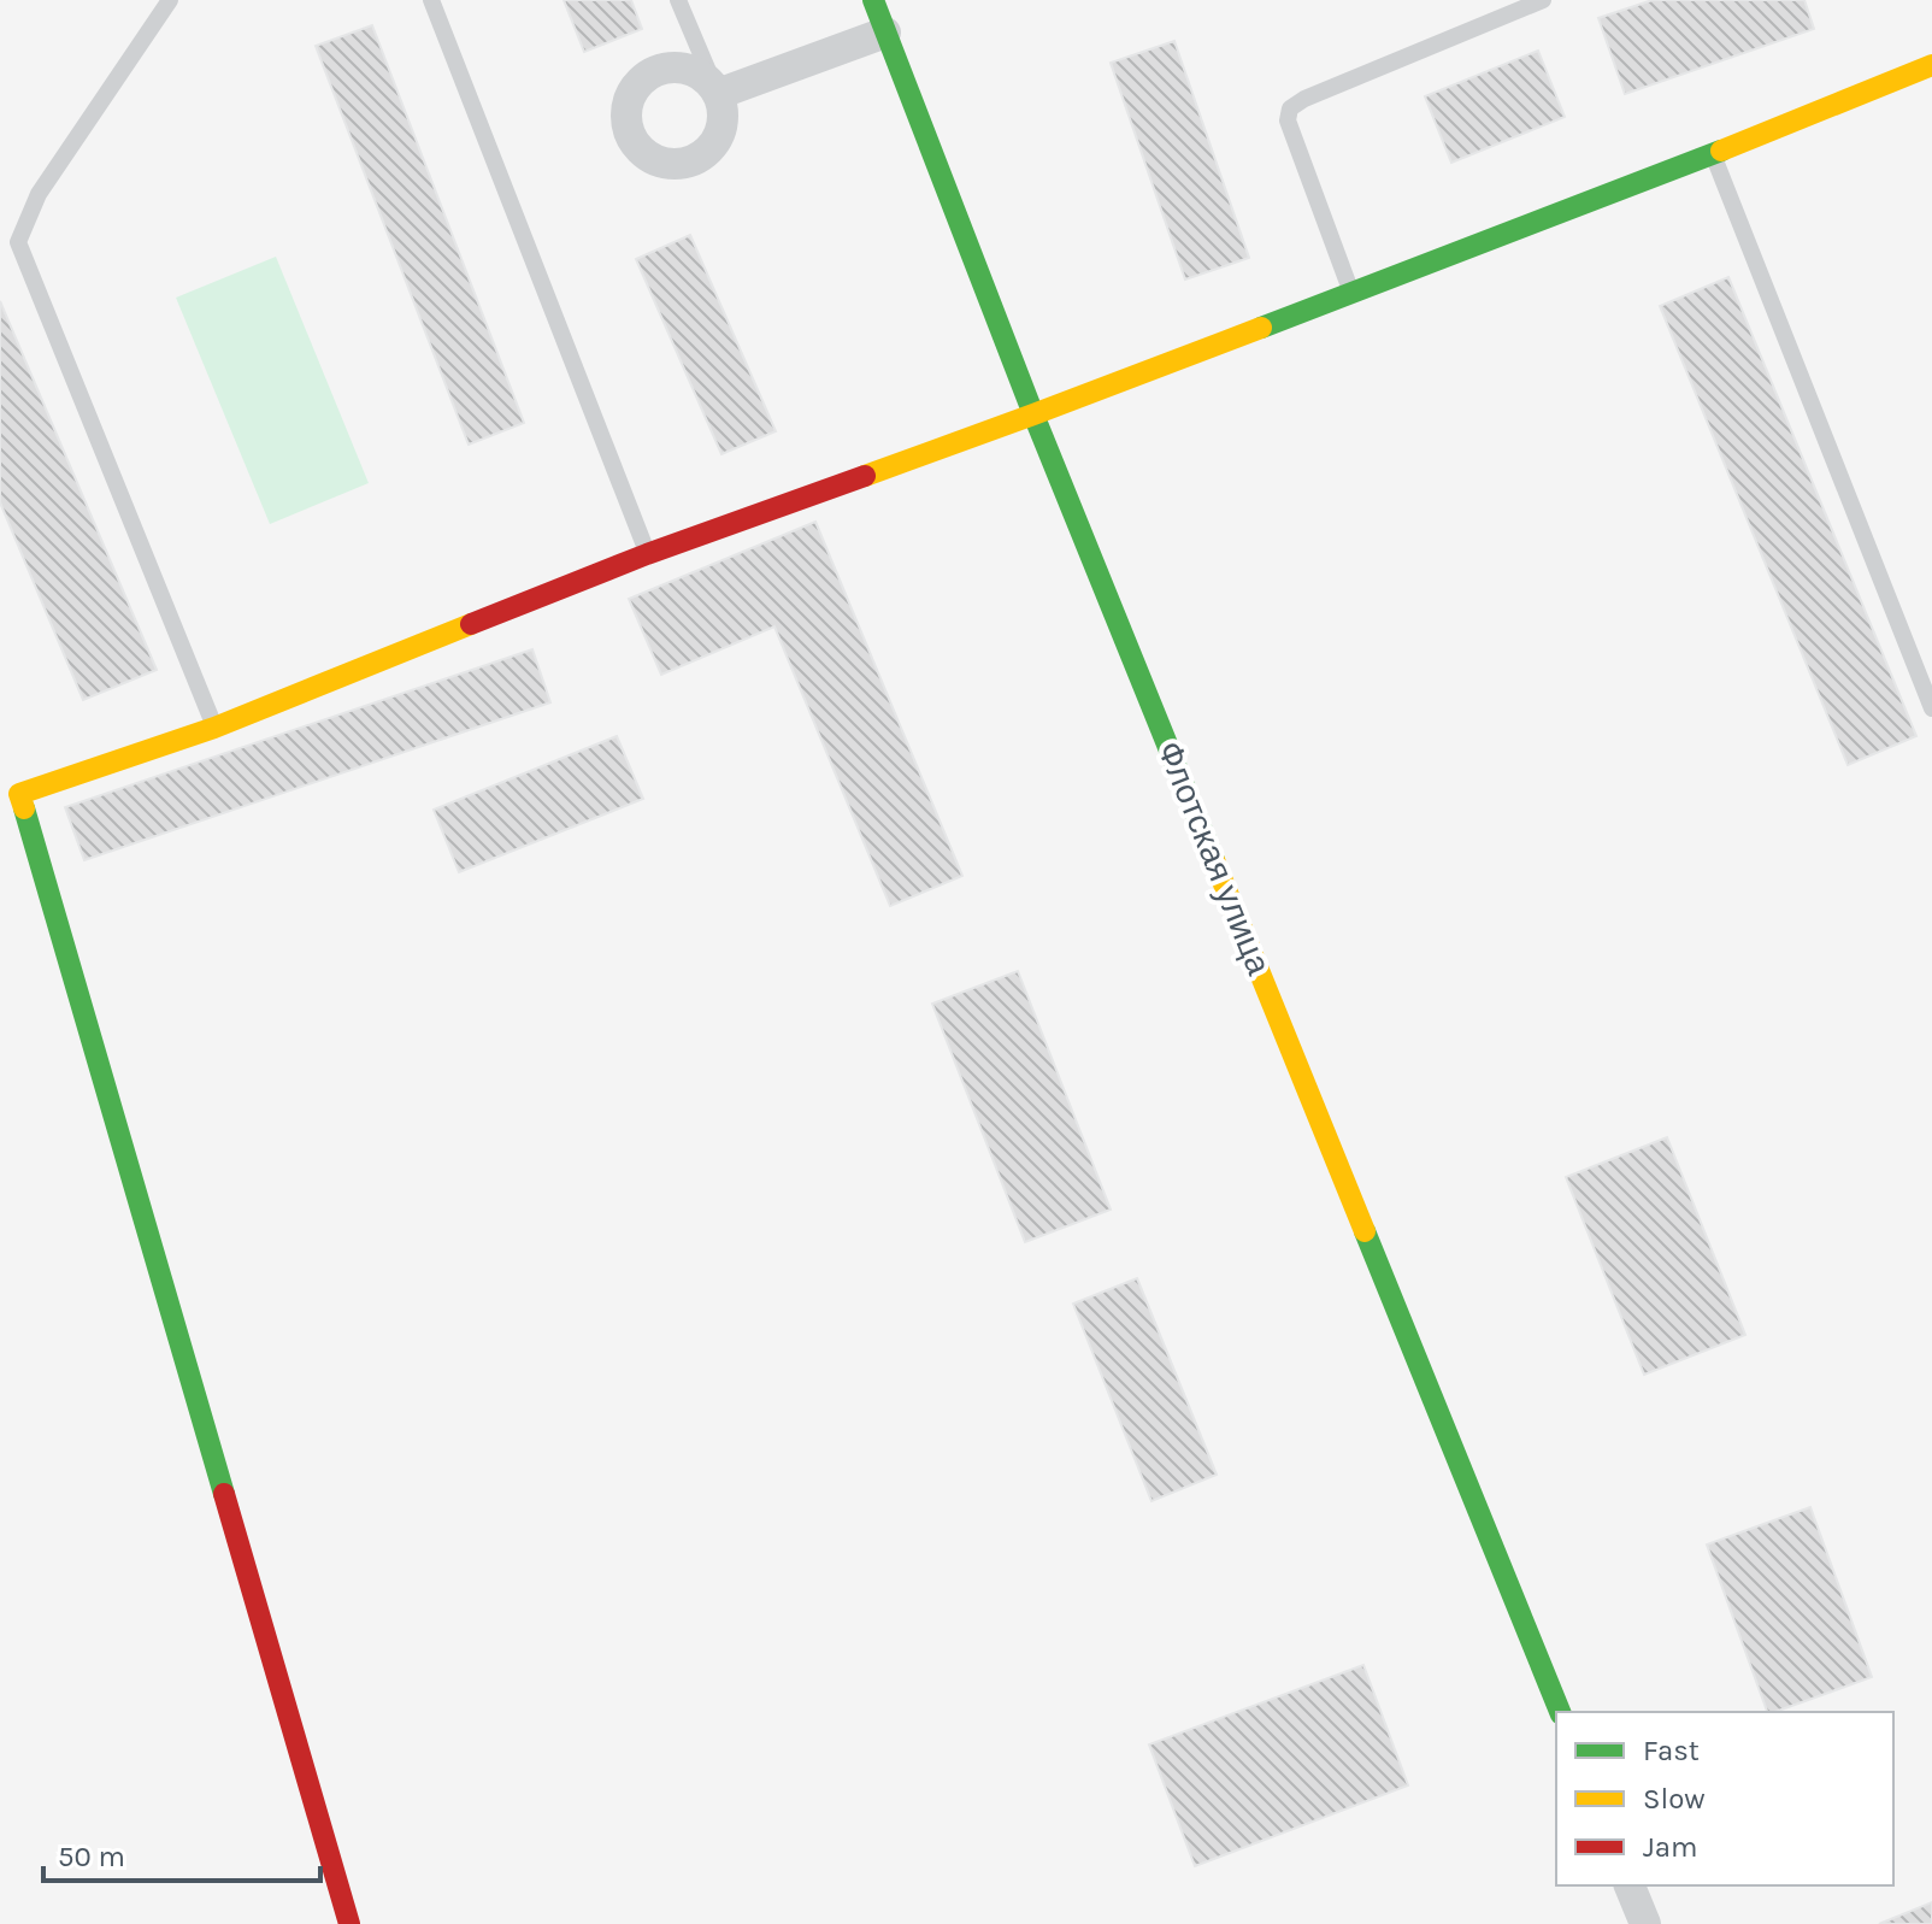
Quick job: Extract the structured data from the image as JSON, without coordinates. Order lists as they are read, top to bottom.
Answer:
{
  "streets": {
    "street": ["Флотская улица"]
  },
  "legend": ["Fast", "Slow", "Jam"],
  "scale_bar": "50 m"
}
